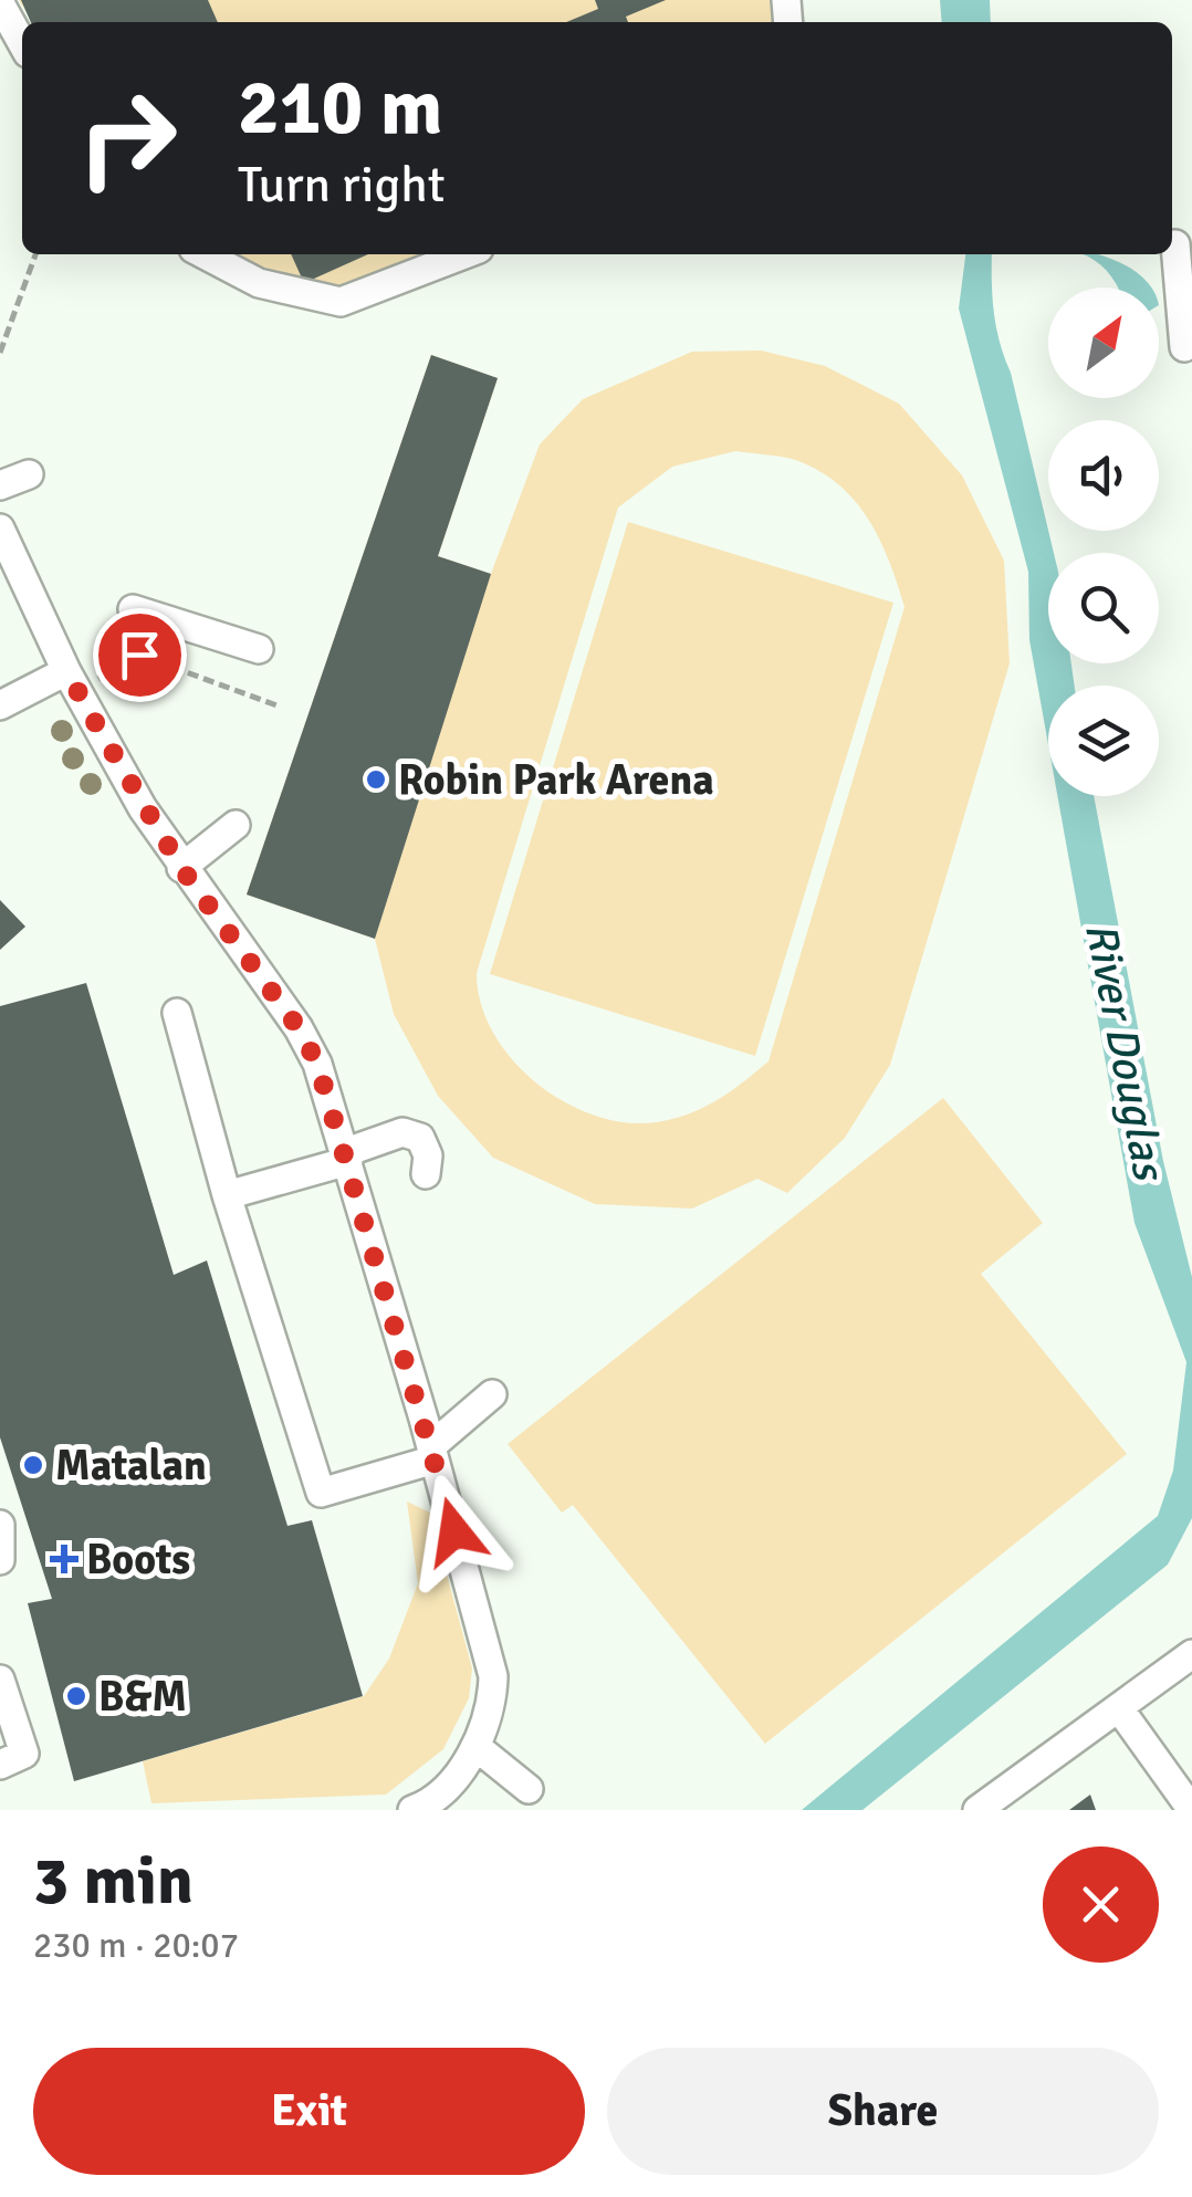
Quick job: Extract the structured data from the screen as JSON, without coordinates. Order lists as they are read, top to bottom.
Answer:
{
  "water": ["River Douglas"],
  "places": {
    "other": ["Robin Park Arena", "Matalan", "B&M"],
    "health": ["Boots"]
  },
  "north": "top right",
  "page": {
    "turn": ["210 m", "Turn right"],
    "heading": ["3 min", "230 m · 20:07"],
    "buttons": ["Exit", "Share"]
  }
}
